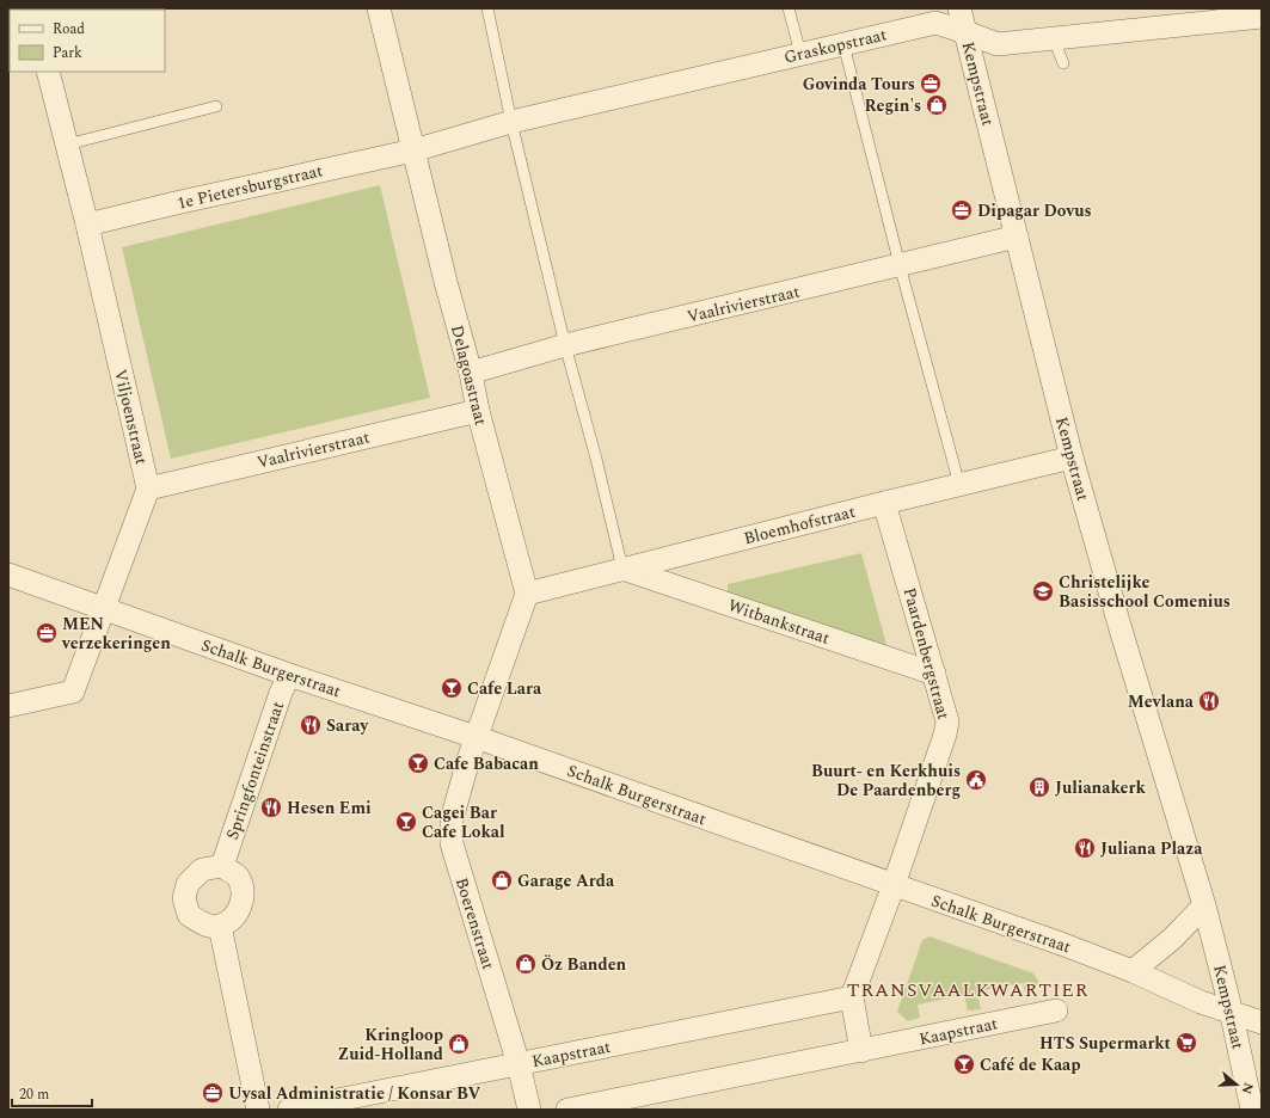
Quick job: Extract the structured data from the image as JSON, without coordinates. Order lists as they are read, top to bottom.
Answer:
{
  "streets": {
    "street": [
      "Graskopstraat",
      "Kempstraat",
      "1e Pietersburgstraat",
      "Vaalrivierstraat",
      "Delagoastraat",
      "Viljoenstraat",
      "Bloemhofstraat",
      "Witbankstraat",
      "Paardenbergstraat",
      "Schalk Burgerstraat",
      "Springfonteinstraat",
      "Boerenstraat",
      "Kaapstraat"
    ]
  },
  "crossings": [
    ["Graskopstraat", "Kempstraat"],
    ["Graskopstraat", "1e Pietersburgstraat"],
    ["Graskopstraat", "Delagoastraat"],
    ["Kempstraat", "Vaalrivierstraat"],
    ["Kempstraat", "Bloemhofstraat"],
    ["Kempstraat", "Schalk Burgerstraat"],
    ["1e Pietersburgstraat", "Delagoastraat"],
    ["1e Pietersburgstraat", "Viljoenstraat"],
    ["Vaalrivierstraat", "Delagoastraat"],
    ["Vaalrivierstraat", "Viljoenstraat"],
    ["Delagoastraat", "Bloemhofstraat"],
    ["Viljoenstraat", "Schalk Burgerstraat"],
    ["Bloemhofstraat", "Witbankstraat"],
    ["Bloemhofstraat", "Paardenbergstraat"],
    ["Witbankstraat", "Paardenbergstraat"],
    ["Paardenbergstraat", "Schalk Burgerstraat"],
    ["Schalk Burgerstraat", "Springfonteinstraat"],
    ["Schalk Burgerstraat", "Boerenstraat"],
    ["Boerenstraat", "Kaapstraat"]
  ],
  "districts": ["TRANSVAALKWARTIER"],
  "places": {
    "office": [
      "Govinda Tours",
      "Dipagar Dovus",
      "MEN verzekeringen",
      "Uysal Administratie / Konsar BV"
    ],
    "shop": [
      "Regin's",
      "Garage Arda",
      "Öz Banden",
      "Kringloop Zuid-Holland"
    ],
    "school or university": ["Christelijke Basisschool Comenius"],
    "bar": [
      "Cafe Lara",
      "Cafe Babacan",
      "Cagei Bar Cafe Lokal",
      "Café de Kaap"
    ],
    "restaurant": [
      "Mevlana",
      "Saray",
      "Hesen Emi",
      "Juliana Plaza"
    ],
    "public building": ["Buurt- en Kerkhuis De Paardenberg"],
    "building": ["Julianakerk"],
    "supermarket": ["HTS Supermarkt"]
  },
  "legend": ["Road", "Park"],
  "scale_bar": "20 m",
  "north": "right"
}
